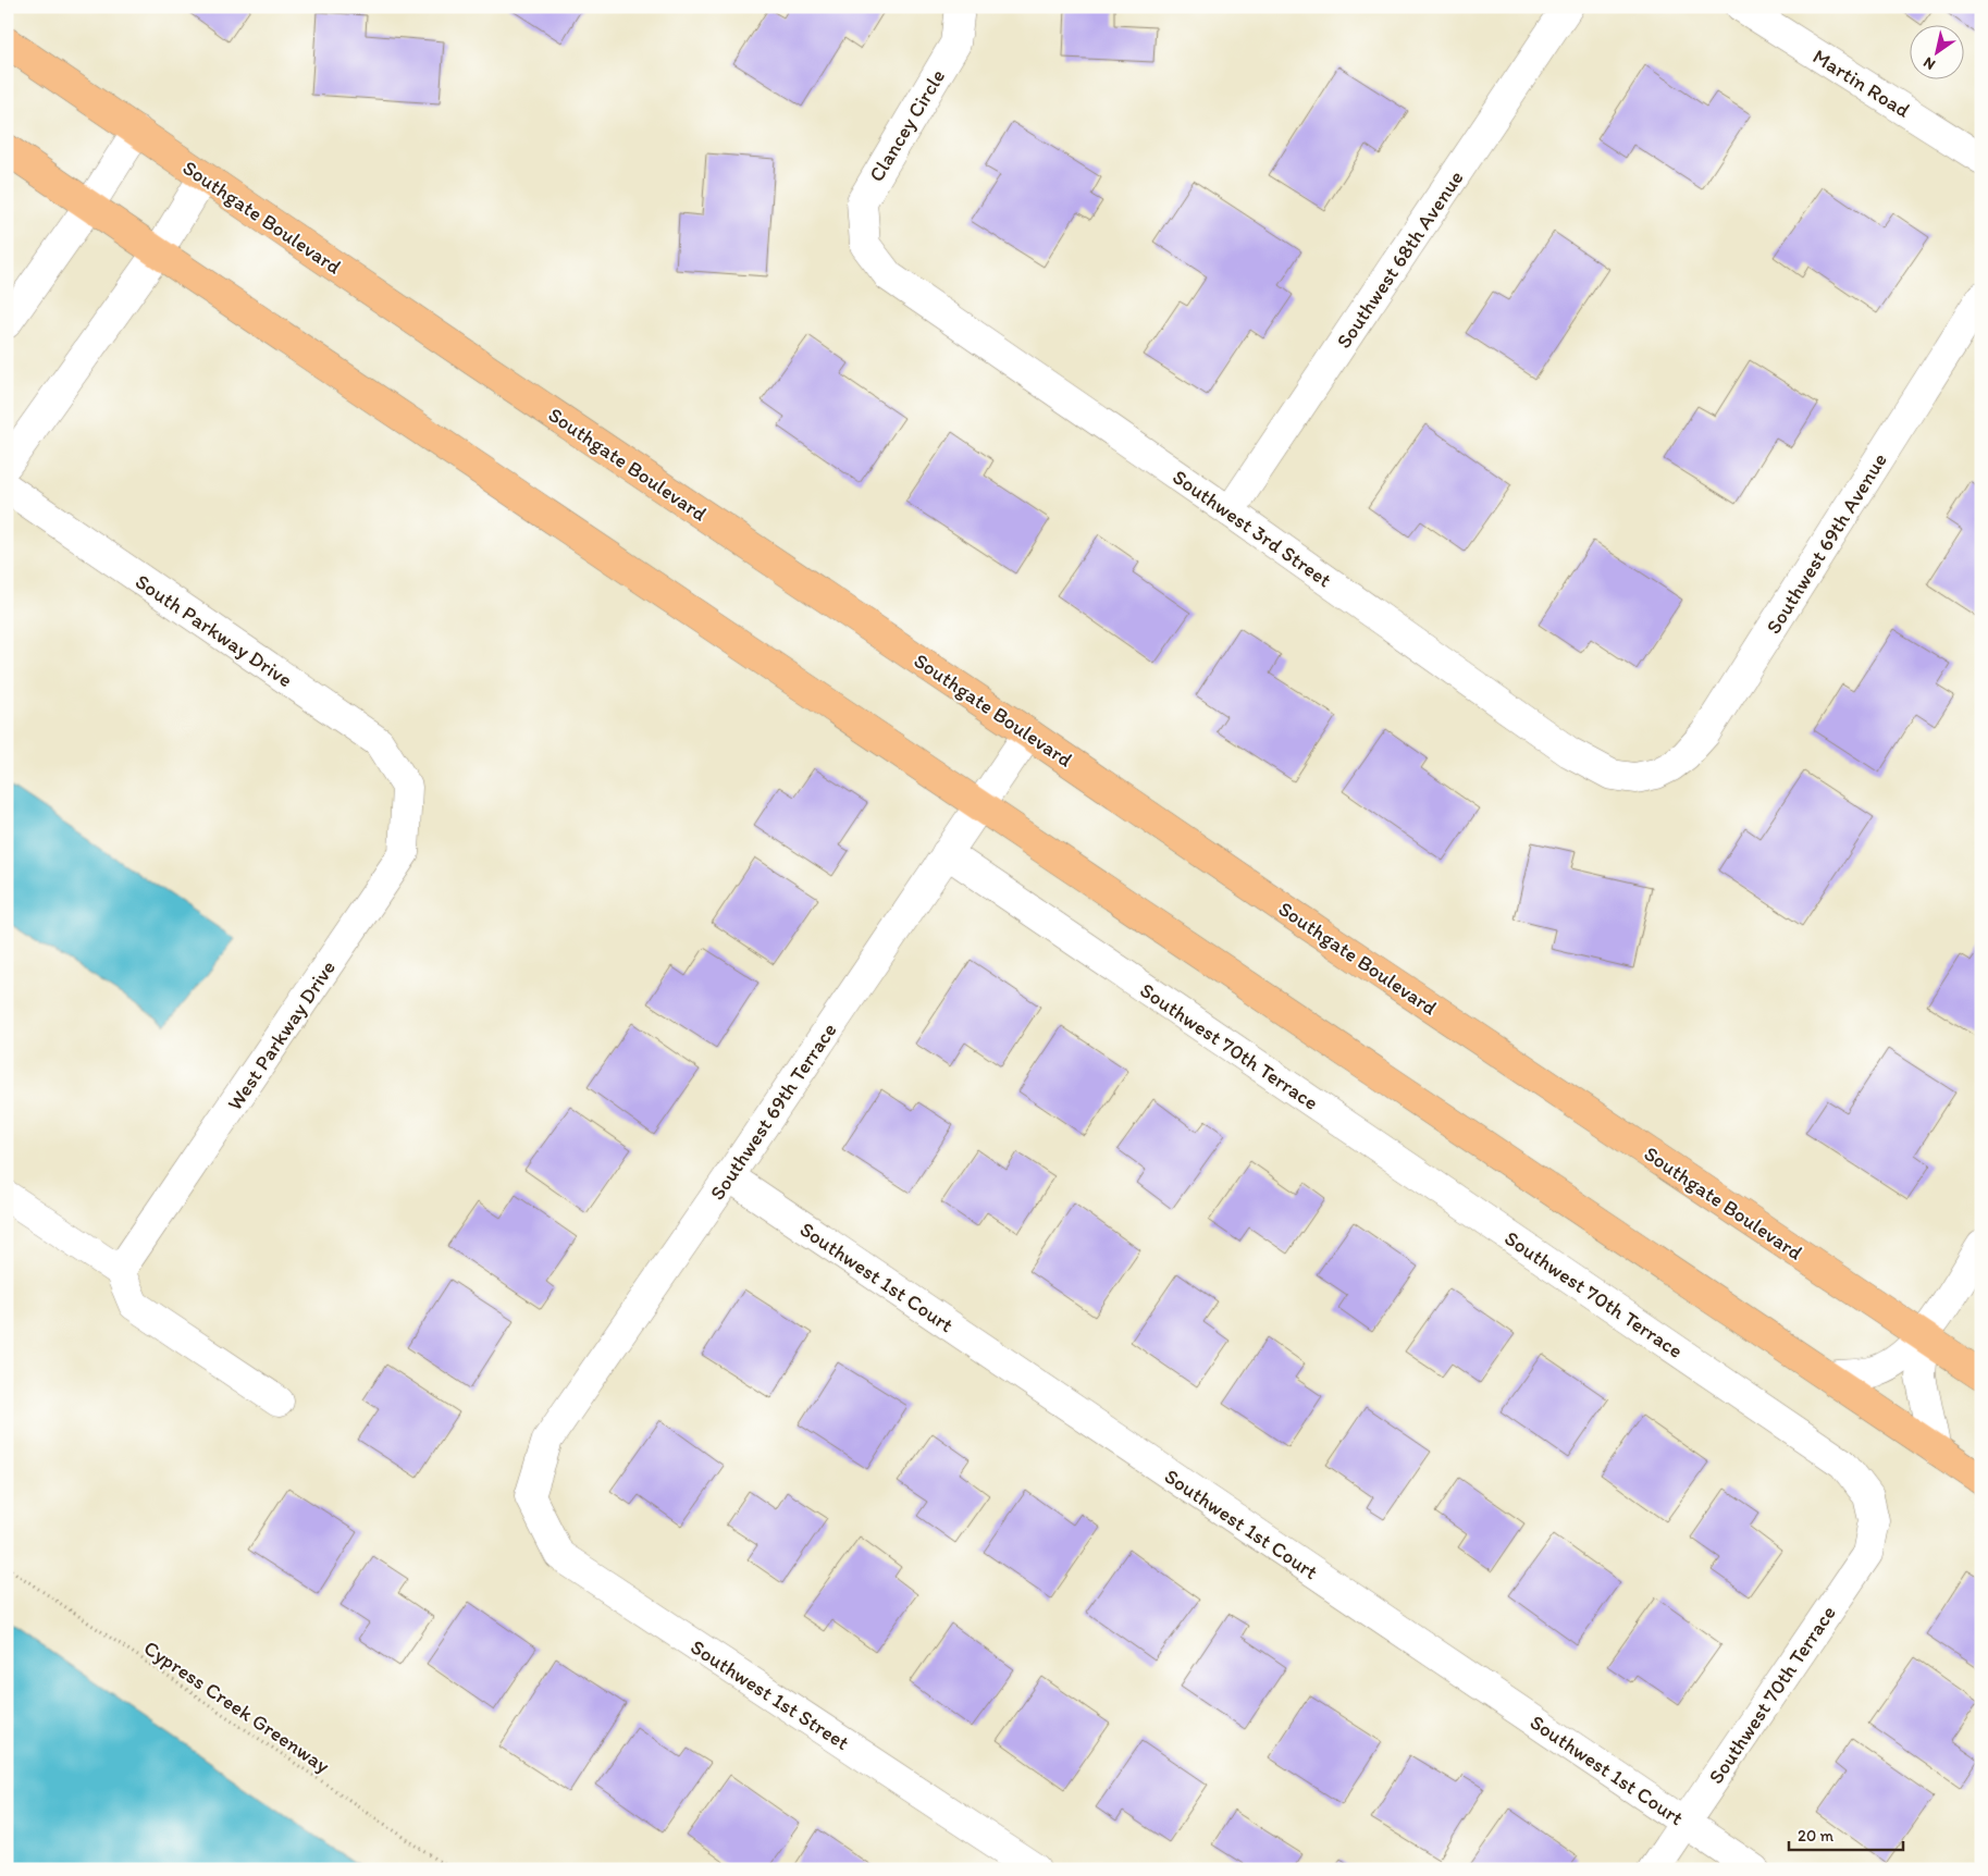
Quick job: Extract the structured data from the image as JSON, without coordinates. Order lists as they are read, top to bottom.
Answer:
{
  "streets": {
    "main road": ["Southgate Boulevard"],
    "street": [
      "Martin Road",
      "Clancey Circle",
      "Southwest 68th Avenue",
      "Southwest 3rd Street",
      "Southwest 69th Avenue",
      "South Parkway Drive",
      "West Parkway Drive",
      "Southwest 70th Terrace",
      "Southwest 69th Terrace",
      "Southwest 1st Court",
      "Southwest 1st Street"
    ],
    "path": ["Cypress Creek Greenway"]
  },
  "crossings": [
    ["Clancey Circle", "Southwest 3rd Street"],
    ["Southgate Boulevard", "Southwest 69th Terrace"],
    ["Southwest 68th Avenue", "Southwest 3rd Street"],
    ["Southwest 3rd Street", "Southwest 69th Avenue"],
    ["South Parkway Drive", "West Parkway Drive"],
    ["Southwest 70th Terrace", "Southwest 69th Terrace"],
    ["Southwest 70th Terrace", "Southwest 1st Court"],
    ["Southwest 69th Terrace", "Southwest 1st Court"],
    ["Southwest 69th Terrace", "Southwest 1st Street"]
  ],
  "scale_bar": "20 m",
  "north": "bottom left"
}
